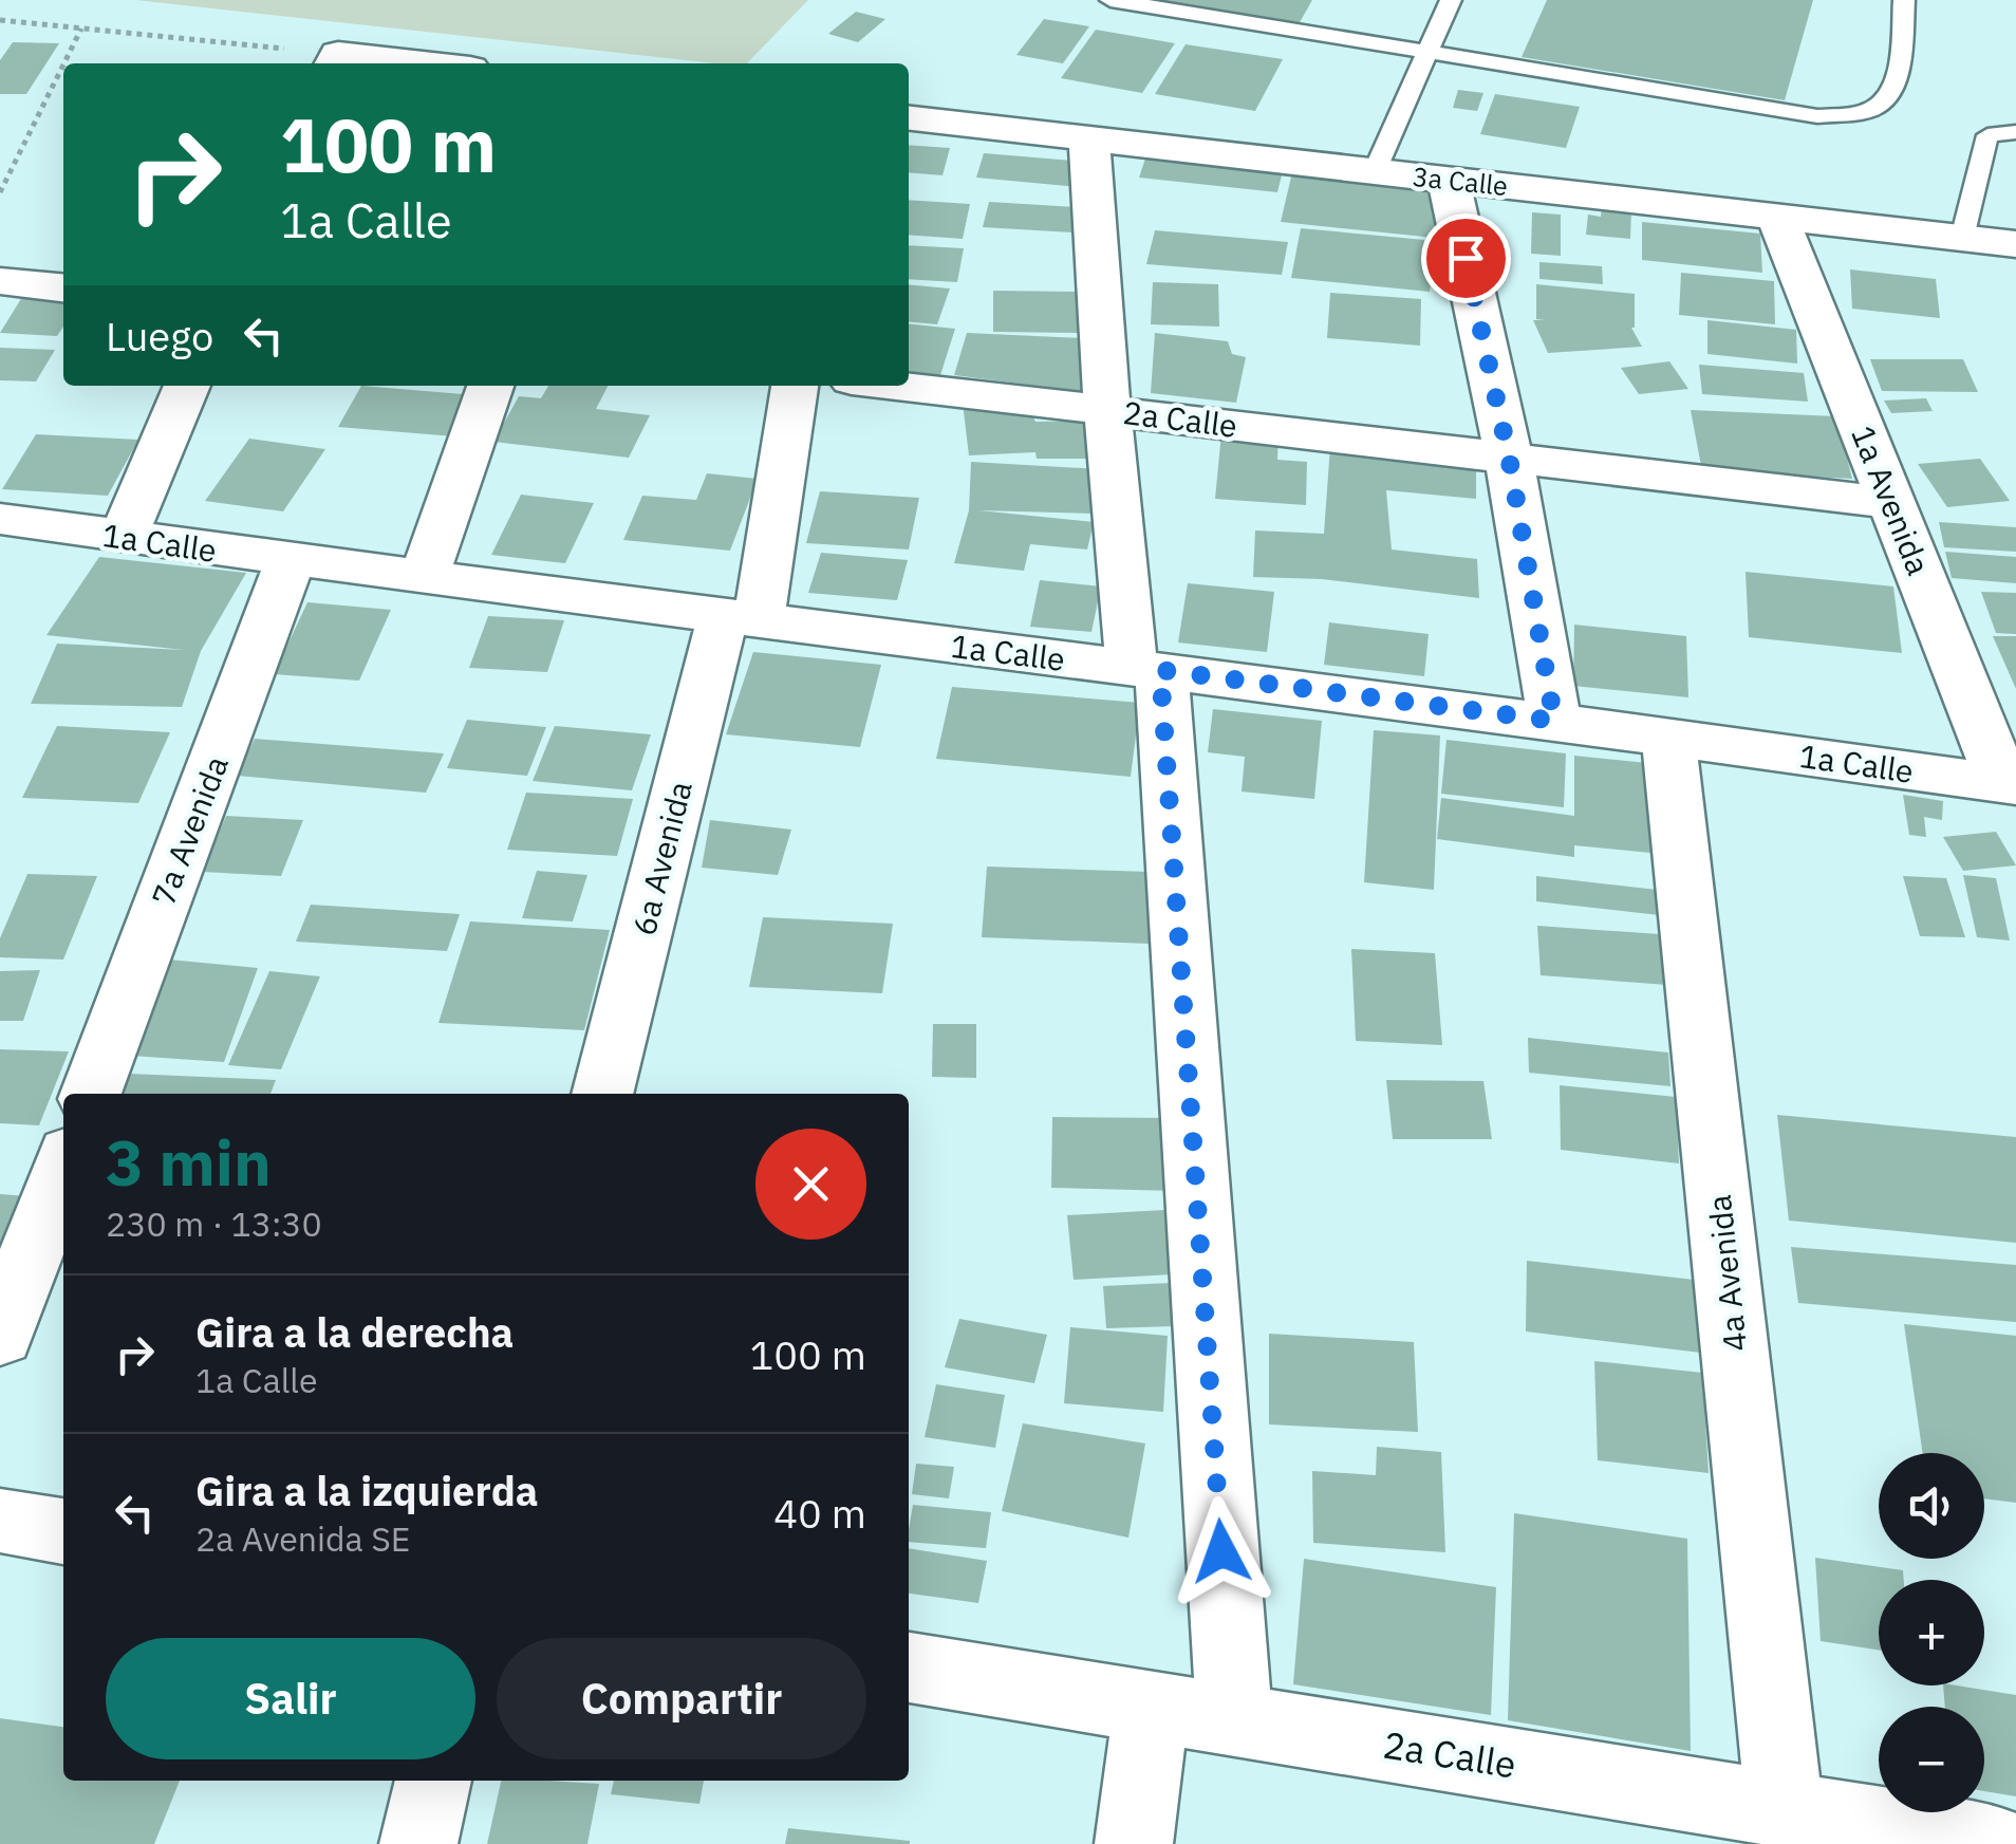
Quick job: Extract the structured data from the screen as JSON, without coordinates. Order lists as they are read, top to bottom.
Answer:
{
  "streets": {
    "street": [
      "3a Calle",
      "2a Calle",
      "1a Avenida",
      "1a Calle",
      "7a Avenida",
      "6a Avenida",
      "4a Avenida"
    ]
  },
  "crossings": [
    ["3a Calle", "1a Avenida"],
    ["2a Calle", "1a Avenida"],
    ["2a Calle", "4a Avenida"],
    ["1a Avenida", "1a Calle"],
    ["1a Calle", "7a Avenida"],
    ["1a Calle", "6a Avenida"],
    ["1a Calle", "4a Avenida"]
  ],
  "page": {
    "turn": ["100 m", "1a Calle"],
    "then": "Luego",
    "heading": ["3 min", "230 m · 13:30"],
    "list": [
      {
        "name": "Gira a la derecha",
        "note": "1a Calle",
        "value": "100 m"
      },
      {
        "name": "Gira a la izquierda",
        "note": "2a Avenida SE",
        "value": "40 m"
      }
    ],
    "map_buttons": ["+", "−"],
    "buttons": ["Salir", "Compartir"]
  }
}
